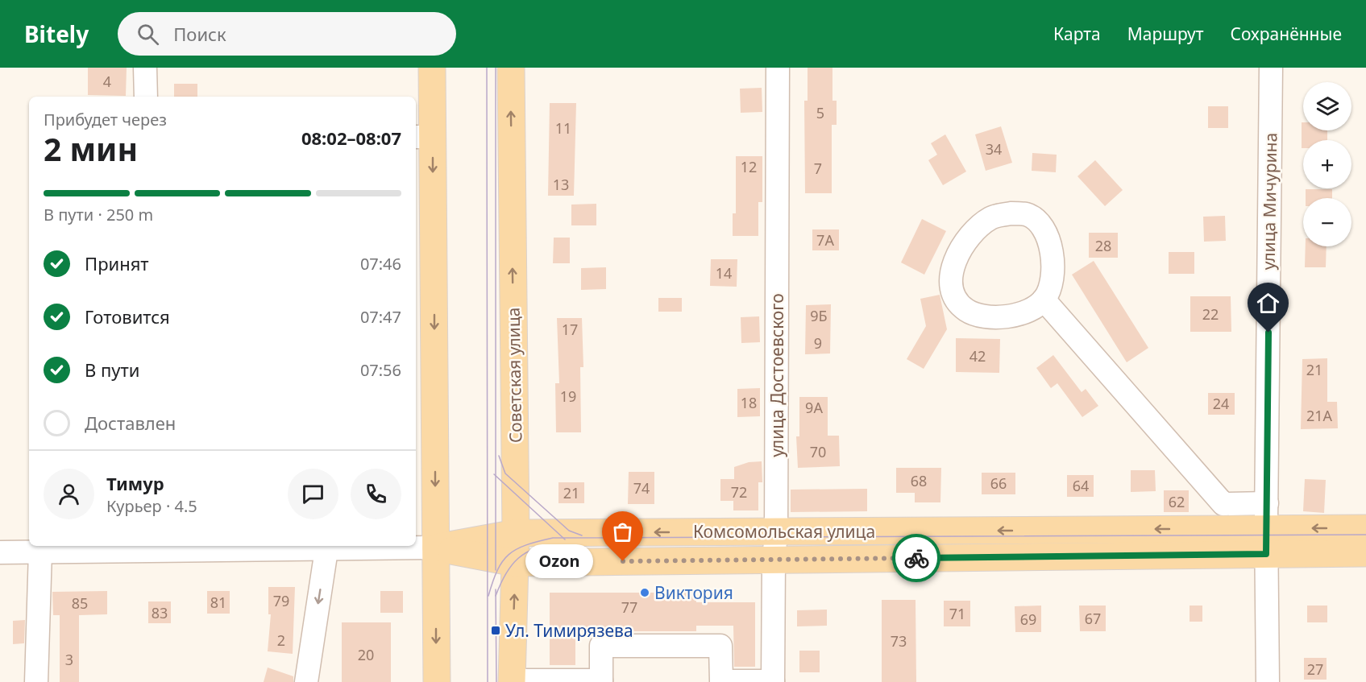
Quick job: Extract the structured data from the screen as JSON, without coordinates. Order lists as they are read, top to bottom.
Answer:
{
  "streets": {
    "main road": ["Советская улица", "Комсомольская улица"],
    "street": ["улица Мичурина", "улица Достоевского"]
  },
  "crossings": [
    ["улица Мичурина", "Комсомольская улица"],
    ["Советская улица", "Комсомольская улица"],
    ["улица Достоевского", "Комсомольская улица"]
  ],
  "places": {
    "other": ["Ozon", "Виктория"],
    "transit": ["Ул. Тимирязева"]
  },
  "house_numbers": [
    "4",
    "5",
    "11",
    "34",
    "12",
    "7",
    "13",
    "7А",
    "28",
    "14",
    "22",
    "9Б",
    "17",
    "9",
    "42",
    "21",
    "19",
    "18",
    "24",
    "9А",
    "21А",
    "70",
    "68",
    "66",
    "64",
    "74",
    "72",
    "21",
    "62",
    "79",
    "81",
    "85",
    "77",
    "83",
    "71",
    "67",
    "69",
    "2",
    "73",
    "20",
    "3",
    "27"
  ],
  "page": {
    "header": "Bitely",
    "search": "Поиск",
    "nav": ["Карта", "Маршрут", "Сохранённые"],
    "map_buttons": ["+", "−"],
    "heading": ["2 мин", "Прибудет через", "08:02–08:07"],
    "panel": ["Тимур", "Курьер · 4.5"],
    "bar": "В пути · 250 m",
    "list": [
      ["Принят", "07:46"],
      ["Готовится", "07:47"],
      ["В пути", "07:56"],
      "Доставлен"
    ],
    "bubble": "Ozon"
  }
}
